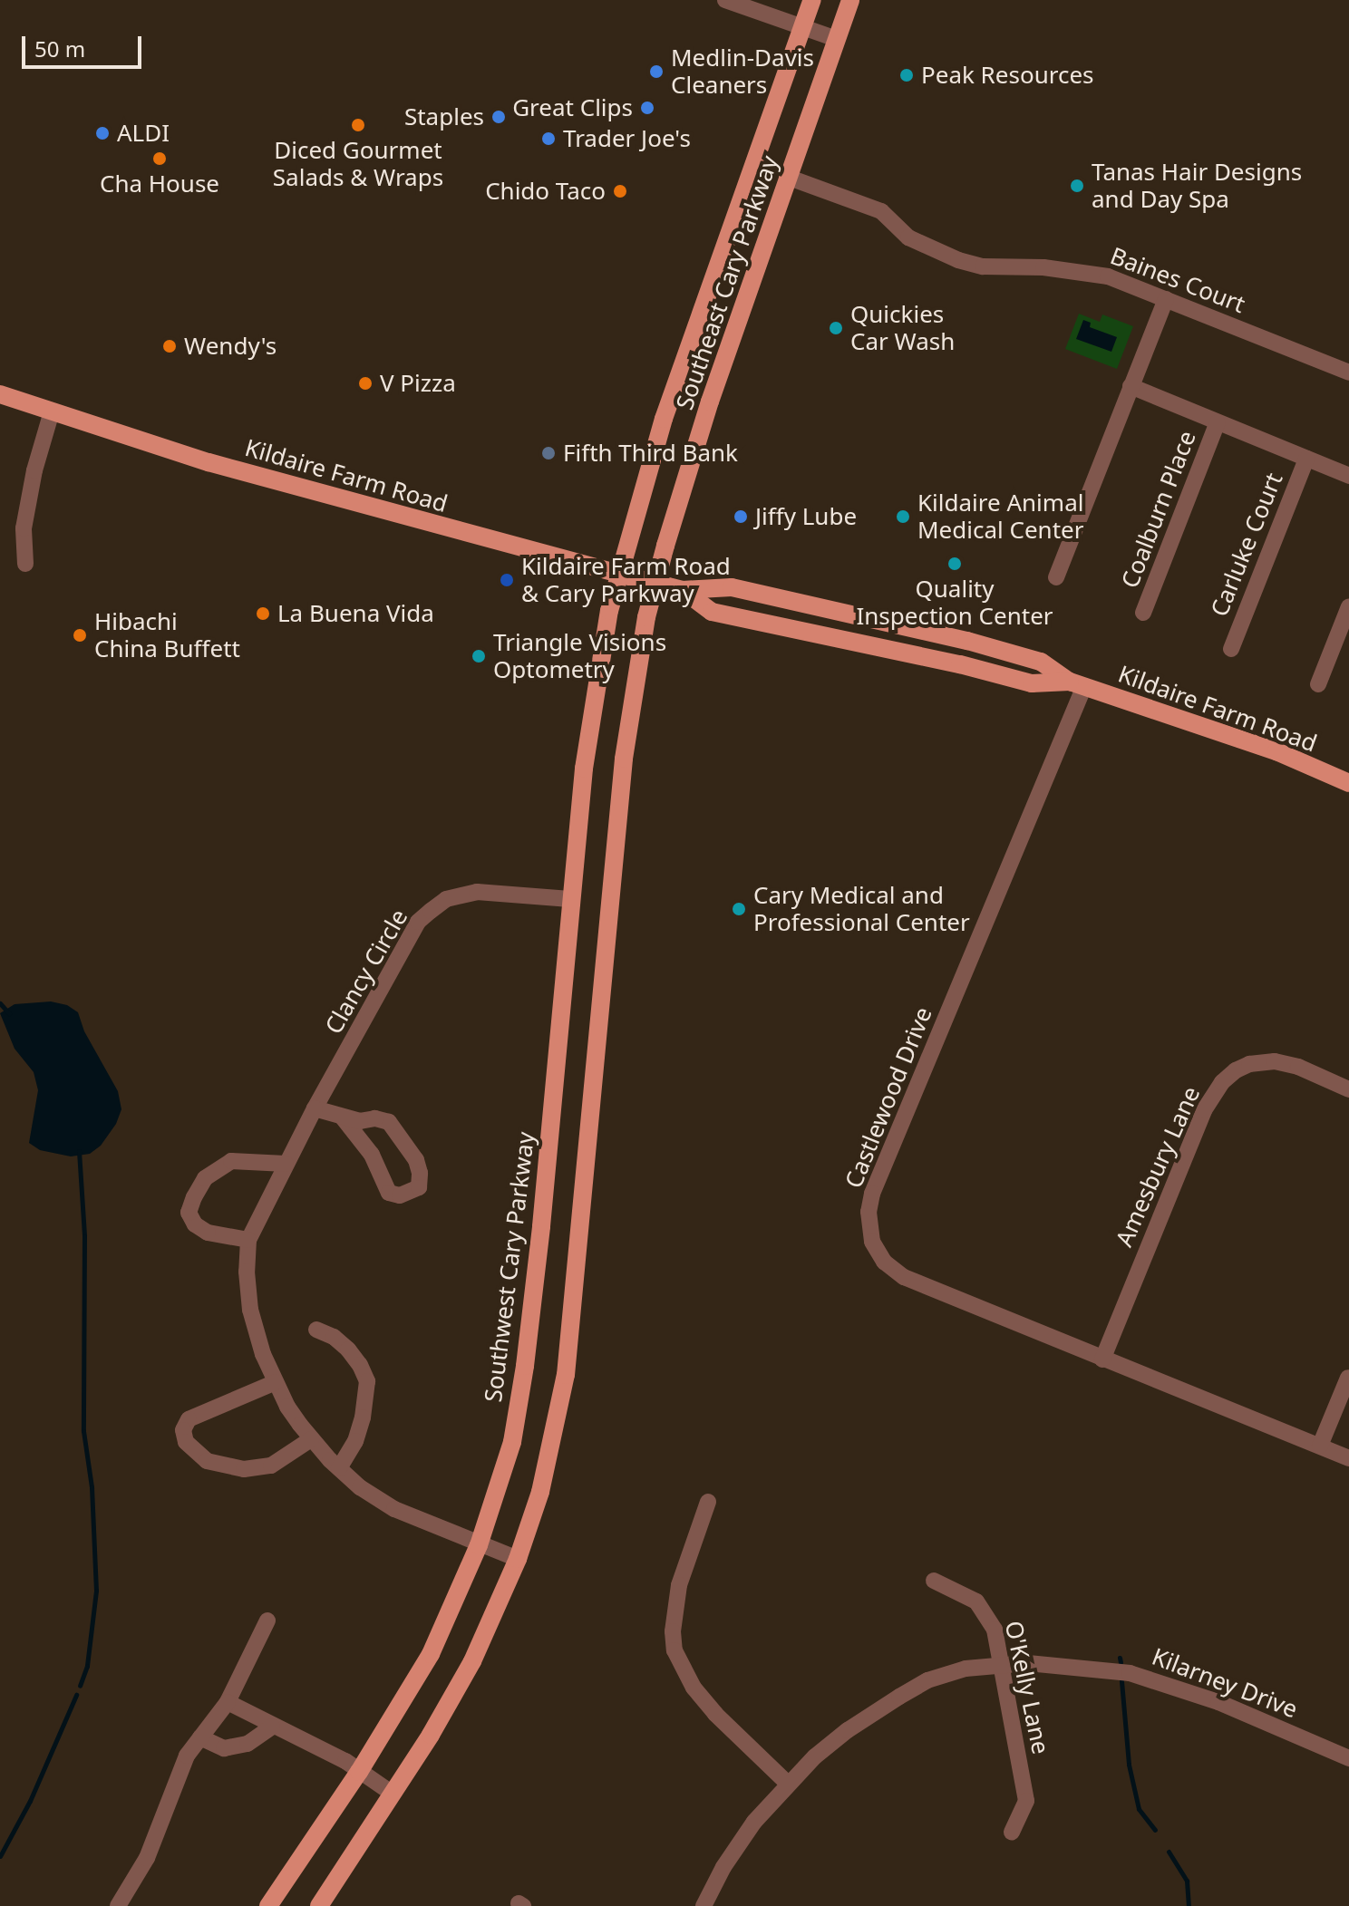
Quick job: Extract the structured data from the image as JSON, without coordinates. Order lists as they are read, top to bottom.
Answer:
{
  "streets": {
    "main road": ["Southeast Cary Parkway", "Kildaire Farm Road", "Southwest Cary Parkway"],
    "street": [
      "Baines Court",
      "Coalburn Place",
      "Carluke Court",
      "Clancy Circle",
      "Castlewood Drive",
      "Amesbury Lane",
      "Kilarney Drive",
      "O'Kelly Lane"
    ]
  },
  "crossings": [
    ["Baines Court", "Southeast Cary Parkway"],
    ["Southeast Cary Parkway", "Kildaire Farm Road"],
    ["Southeast Cary Parkway", "Southwest Cary Parkway"],
    ["Kildaire Farm Road", "Castlewood Drive"],
    ["Kildaire Farm Road", "Southwest Cary Parkway"],
    ["Clancy Circle", "Southwest Cary Parkway"],
    ["Castlewood Drive", "Amesbury Lane"],
    ["Kilarney Drive", "O'Kelly Lane"]
  ],
  "places": [
    "Medlin-Davis Cleaners",
    "Peak Resources",
    "Great Clips",
    "Staples",
    "Diced Gourmet Salads & Wraps",
    "ALDI",
    "Trader Joe's",
    "Cha House",
    "Tanas Hair Designs and Day Spa",
    "Chido Taco",
    "Quickies Car Wash",
    "Wendy's",
    "V Pizza",
    "Fifth Third Bank",
    "Jiffy Lube",
    "Kildaire Animal Medical Center",
    "Quality Inspection Center",
    "Kildaire Farm Road & Cary Parkway",
    "La Buena Vida",
    "Hibachi China Buffett",
    "Triangle Visions Optometry",
    "Cary Medical and Professional Center"
  ],
  "scale_bar": "50 m"
}
